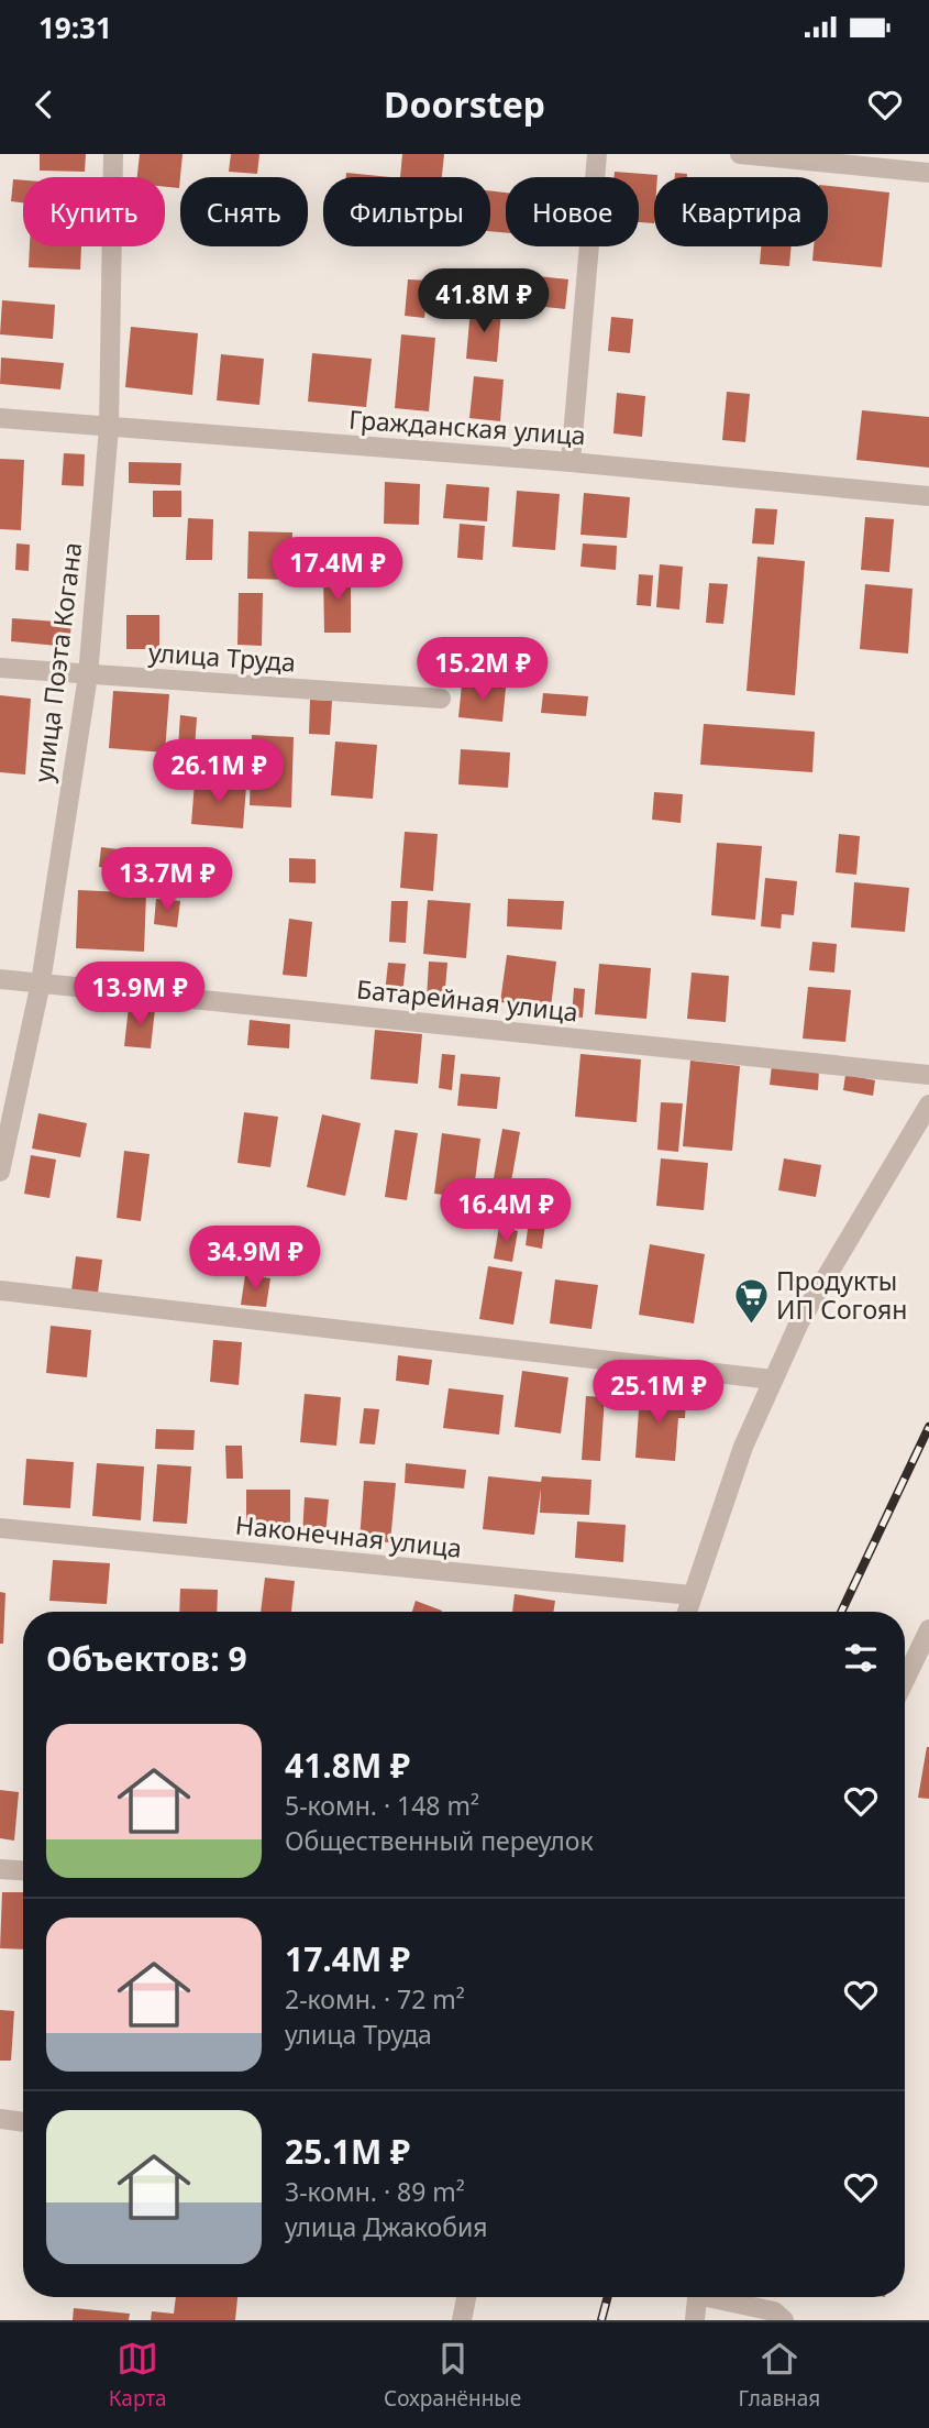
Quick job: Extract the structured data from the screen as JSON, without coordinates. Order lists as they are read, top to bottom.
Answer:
{
  "streets": {
    "street": [
      "Гражданская улица",
      "улица Труда",
      "улица Поэта Когана",
      "Батарейная улица",
      "Наконечная улица"
    ]
  },
  "crossings": [
    ["Гражданская улица", "улица Поэта Когана"],
    ["улица Труда", "улица Поэта Когана"],
    ["улица Поэта Когана", "Батарейная улица"]
  ],
  "places": {
    "supermarket": ["Продукты ИП Согоян"]
  },
  "page": {
    "status": "19:31",
    "header": "Doorstep",
    "chip": [
      "Купить",
      "Снять",
      "Фильтры",
      "Новое",
      "Квартира"
    ],
    "price": [
      "41.8M ₽",
      "17.4M ₽",
      "15.2M ₽",
      "26.1M ₽",
      "13.7M ₽",
      "13.9M ₽",
      "16.4M ₽",
      "34.9M ₽",
      "25.1M ₽"
    ],
    "heading": "Объектов: 9",
    "list": [
      {
        "name": "41.8M ₽",
        "note": "5-комн. · 148 m² · Общественный переулок"
      },
      {
        "name": "17.4M ₽",
        "note": "2-комн. · 72 m² · улица Труда"
      },
      {
        "name": "25.1M ₽",
        "note": "3-комн. · 89 m² · улица Джакобия"
      }
    ],
    "tabs": ["Карта", "Сохранённые", "Главная"]
  }
}
